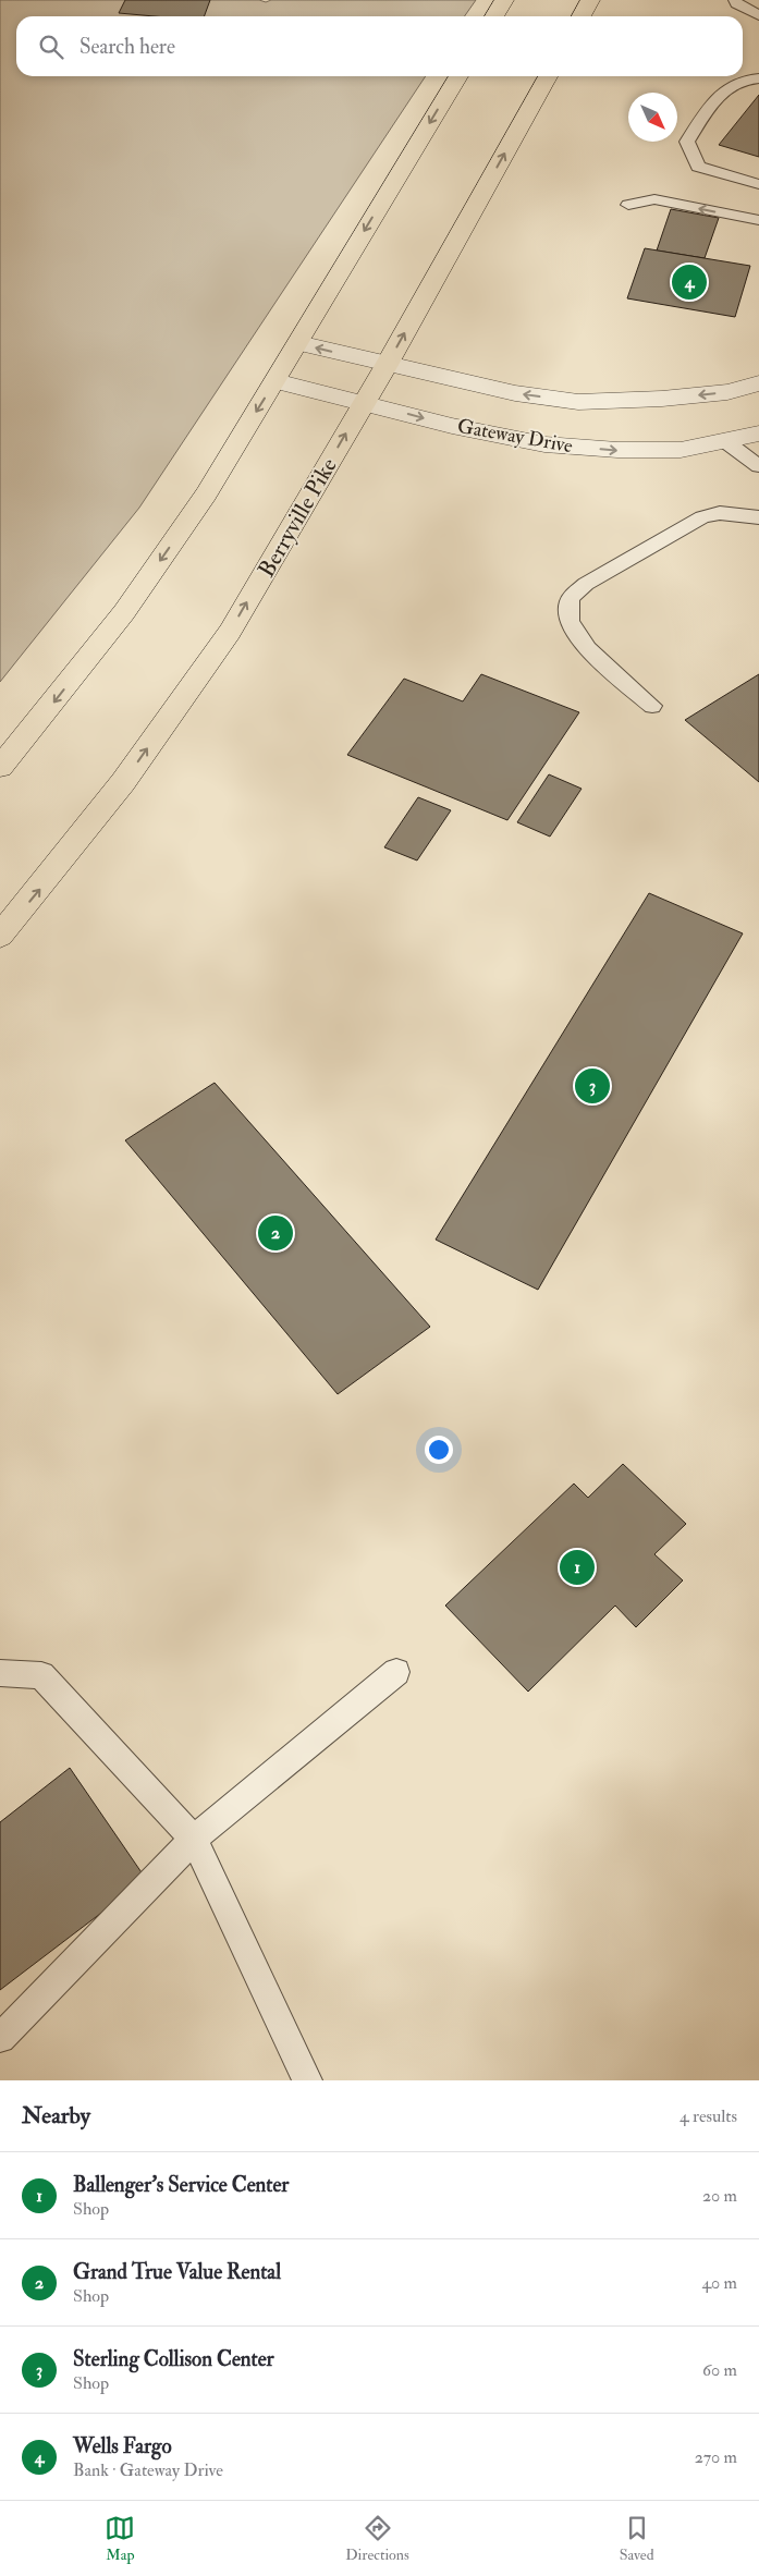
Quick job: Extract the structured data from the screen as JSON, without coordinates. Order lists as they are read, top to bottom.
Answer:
{
  "streets": {
    "highway": ["Berryville Pike"],
    "street": ["Gateway Drive"]
  },
  "crossings": [
    ["Gateway Drive", "Berryville Pike"]
  ],
  "north": "bottom right",
  "page": {
    "search": "Search here",
    "pins": [
      "4",
      "3",
      "2",
      "1"
    ],
    "heading": ["Nearby", "4 results"],
    "list": [
      {
        "mark": "1",
        "name": "Ballenger's Service Center",
        "note": "Shop",
        "value": "20 m"
      },
      {
        "mark": "2",
        "name": "Grand True Value Rental",
        "note": "Shop",
        "value": "40 m"
      },
      {
        "mark": "3",
        "name": "Sterling Collison Center",
        "note": "Shop",
        "value": "60 m"
      },
      {
        "mark": "4",
        "name": "Wells Fargo",
        "note": "Bank · Gateway Drive",
        "value": "270 m"
      }
    ],
    "nav": ["Map", "Directions", "Saved"]
  }
}
